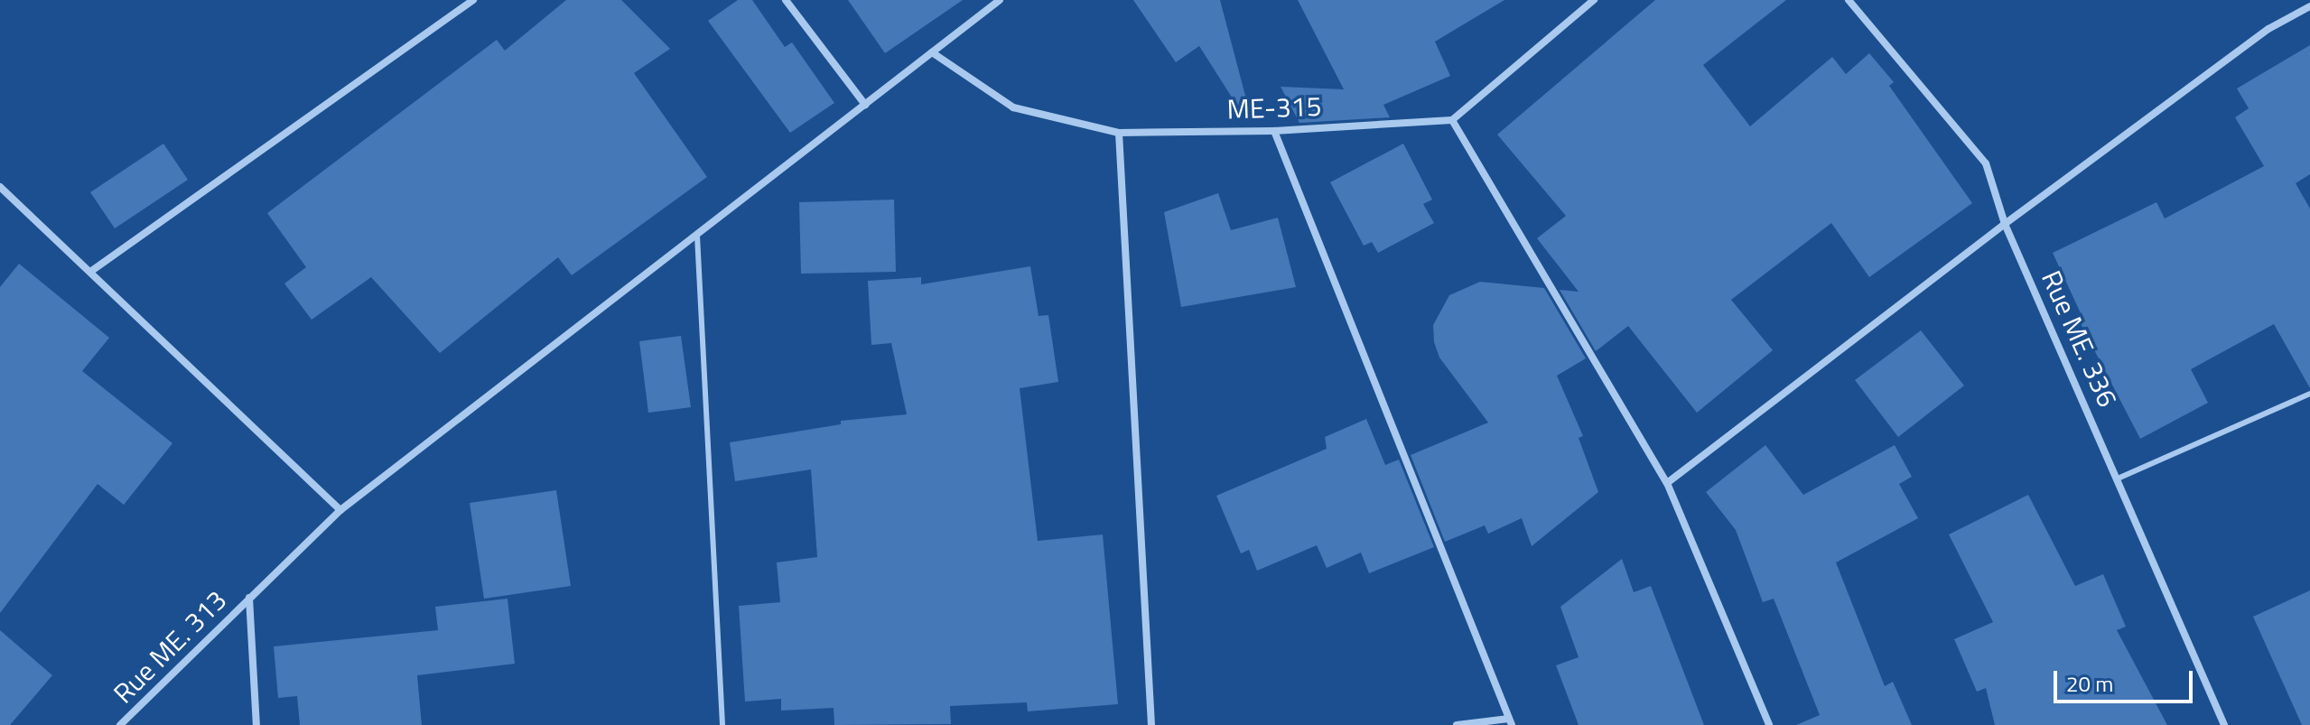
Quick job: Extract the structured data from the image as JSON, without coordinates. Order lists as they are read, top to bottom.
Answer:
{
  "streets": {
    "street": ["ME-315", "Rue ME. 336", "Rue ME. 313"]
  },
  "crossings": [
    ["ME-315", "Rue ME. 313"]
  ],
  "scale_bar": "20 m"
}
